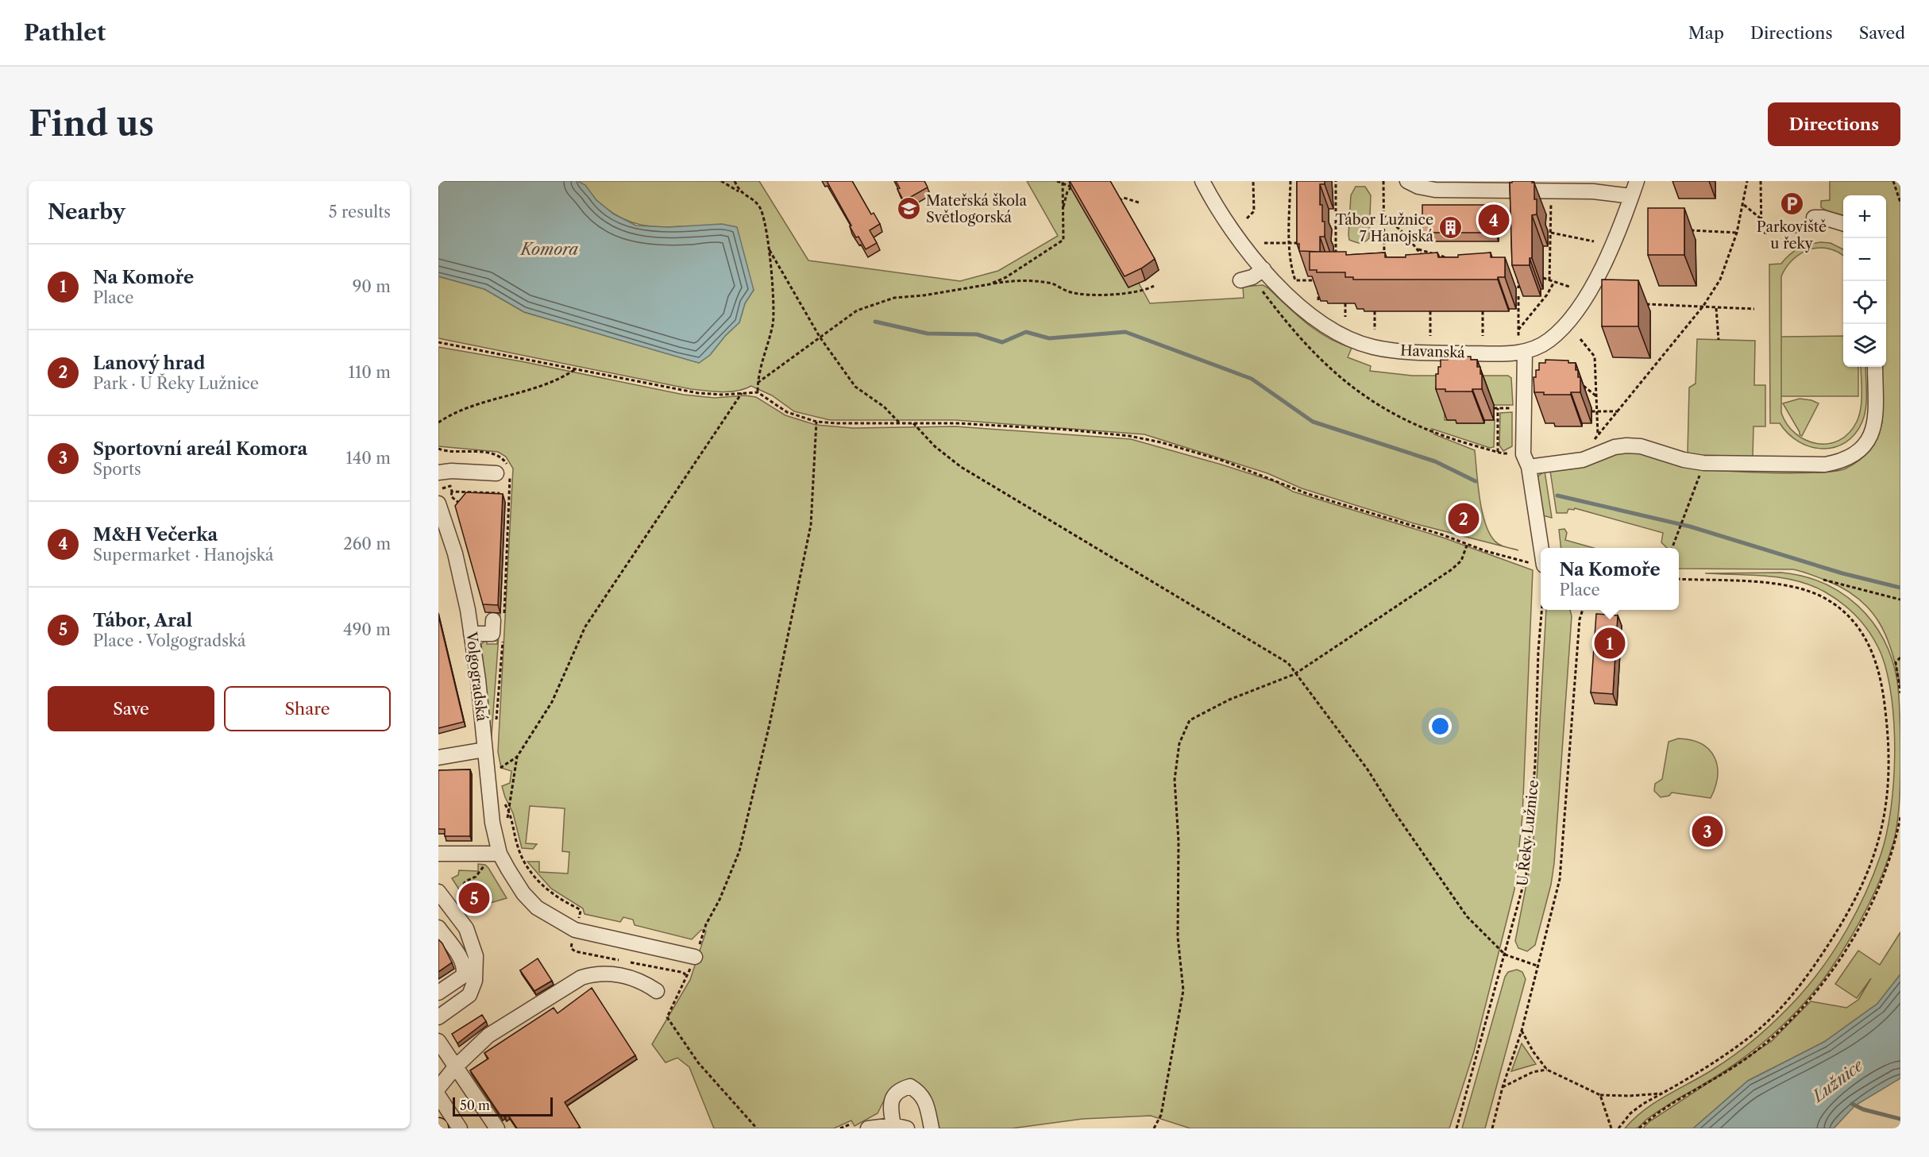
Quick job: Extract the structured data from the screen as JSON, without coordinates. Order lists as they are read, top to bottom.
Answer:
{
  "streets": {
    "street": ["Havanská", "Volgogradská"],
    "path": ["U Řeky Lužnice"]
  },
  "water": ["Komora", "Lužnice"],
  "places": {
    "parking": ["Parkoviště u řeky"],
    "school or university": ["Mateřská škola Světlogorská"],
    "building": ["Tábor Lužnice 7 Hanojská"]
  },
  "scale_bar": "50 m",
  "page": {
    "header": "Pathlet",
    "nav": ["Map", "Directions", "Saved"],
    "buttons": [
      "Directions",
      ["Save", "Share"]
    ],
    "title": "Find us",
    "heading": ["Nearby", "5 results"],
    "map_buttons": ["+", "−"],
    "pins": [
      "4",
      "2",
      "1",
      "3",
      "5"
    ],
    "list": [
      {
        "mark": "1",
        "name": "Na Komoře",
        "note": "Place",
        "value": "90 m"
      },
      {
        "mark": "2",
        "name": "Lanový hrad",
        "note": "Park · U Řeky Lužnice",
        "value": "110 m"
      },
      {
        "mark": "3",
        "name": "Sportovní areál Komora",
        "note": "Sports",
        "value": "140 m"
      },
      {
        "mark": "4",
        "name": "M&H Večerka",
        "note": "Supermarket · Hanojská",
        "value": "260 m"
      },
      {
        "mark": "5",
        "name": "Tábor, Aral",
        "note": "Place · Volgogradská",
        "value": "490 m"
      }
    ],
    "popup": ["Na Komoře", "Place"],
    "scale": "50 m"
  }
}
